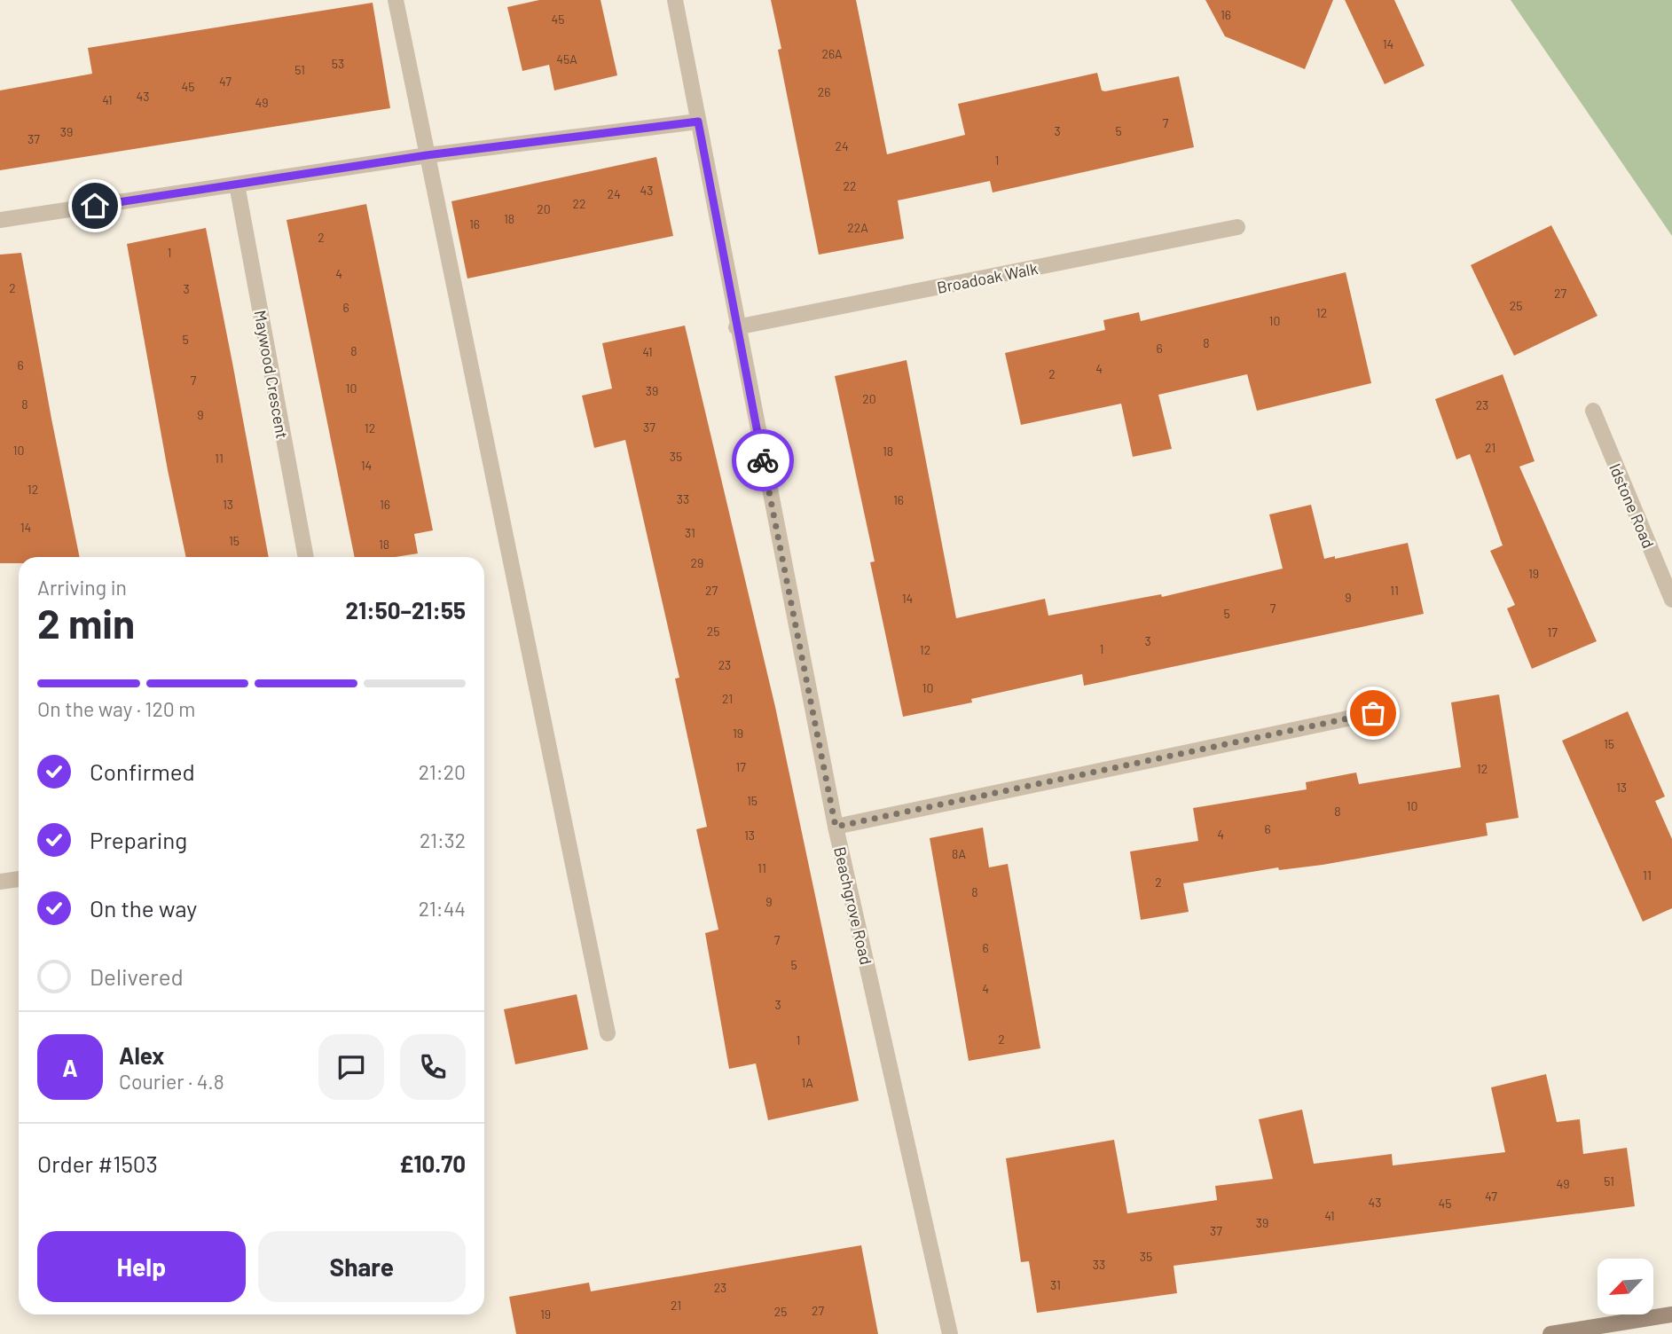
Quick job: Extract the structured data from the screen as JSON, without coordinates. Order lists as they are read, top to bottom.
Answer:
{
  "streets": {
    "street": [
      "Broadoak Walk",
      "Maywood Crescent",
      "Idstone Road",
      "Beachgrove Road"
    ]
  },
  "crossings": [
    ["Broadoak Walk", "Beachgrove Road"]
  ],
  "house_numbers": [
    "16",
    "45",
    "14",
    "26A",
    "45A",
    "53",
    "51",
    "47",
    "45",
    "26",
    "43",
    "41",
    "49",
    "7",
    "3",
    "5",
    "39",
    "37",
    "24",
    "1",
    "22",
    "43",
    "24",
    "22",
    "20",
    "18",
    "16",
    "22A",
    "2",
    "1",
    "4",
    "2",
    "3",
    "27",
    "25",
    "6",
    "12",
    "10",
    "5",
    "8",
    "6",
    "8",
    "41",
    "6",
    "4",
    "2",
    "7",
    "10",
    "39",
    "20",
    "8",
    "23",
    "9",
    "37",
    "12",
    "21",
    "10",
    "18",
    "35",
    "11",
    "14",
    "12",
    "33",
    "16",
    "13",
    "16",
    "14",
    "31",
    "15",
    "18",
    "29",
    "19",
    "27",
    "11",
    "9",
    "14",
    "7",
    "5",
    "25",
    "17",
    "3",
    "1",
    "12",
    "23",
    "10",
    "21",
    "19",
    "15",
    "17",
    "12",
    "13",
    "15",
    "10",
    "8",
    "6",
    "4",
    "13",
    "8A",
    "11",
    "11",
    "2",
    "8",
    "9",
    "7",
    "6",
    "5",
    "4",
    "3",
    "2",
    "1",
    "1A",
    "51",
    "49",
    "47",
    "43",
    "45",
    "41",
    "39",
    "37",
    "35",
    "33",
    "31",
    "23",
    "21",
    "27",
    "25",
    "19"
  ],
  "north": "bottom left",
  "page": {
    "heading": ["2 min", "Arriving in", "21:50–21:55"],
    "panel": [
      "Alex",
      "Courier · 4.8",
      "Order #1503",
      "£10.70"
    ],
    "bar": "On the way · 120 m",
    "list": [
      ["Confirmed", "21:20"],
      ["Preparing", "21:32"],
      ["On the way", "21:44"],
      "Delivered"
    ],
    "round": "A",
    "buttons": ["Help", "Share"]
  }
}
